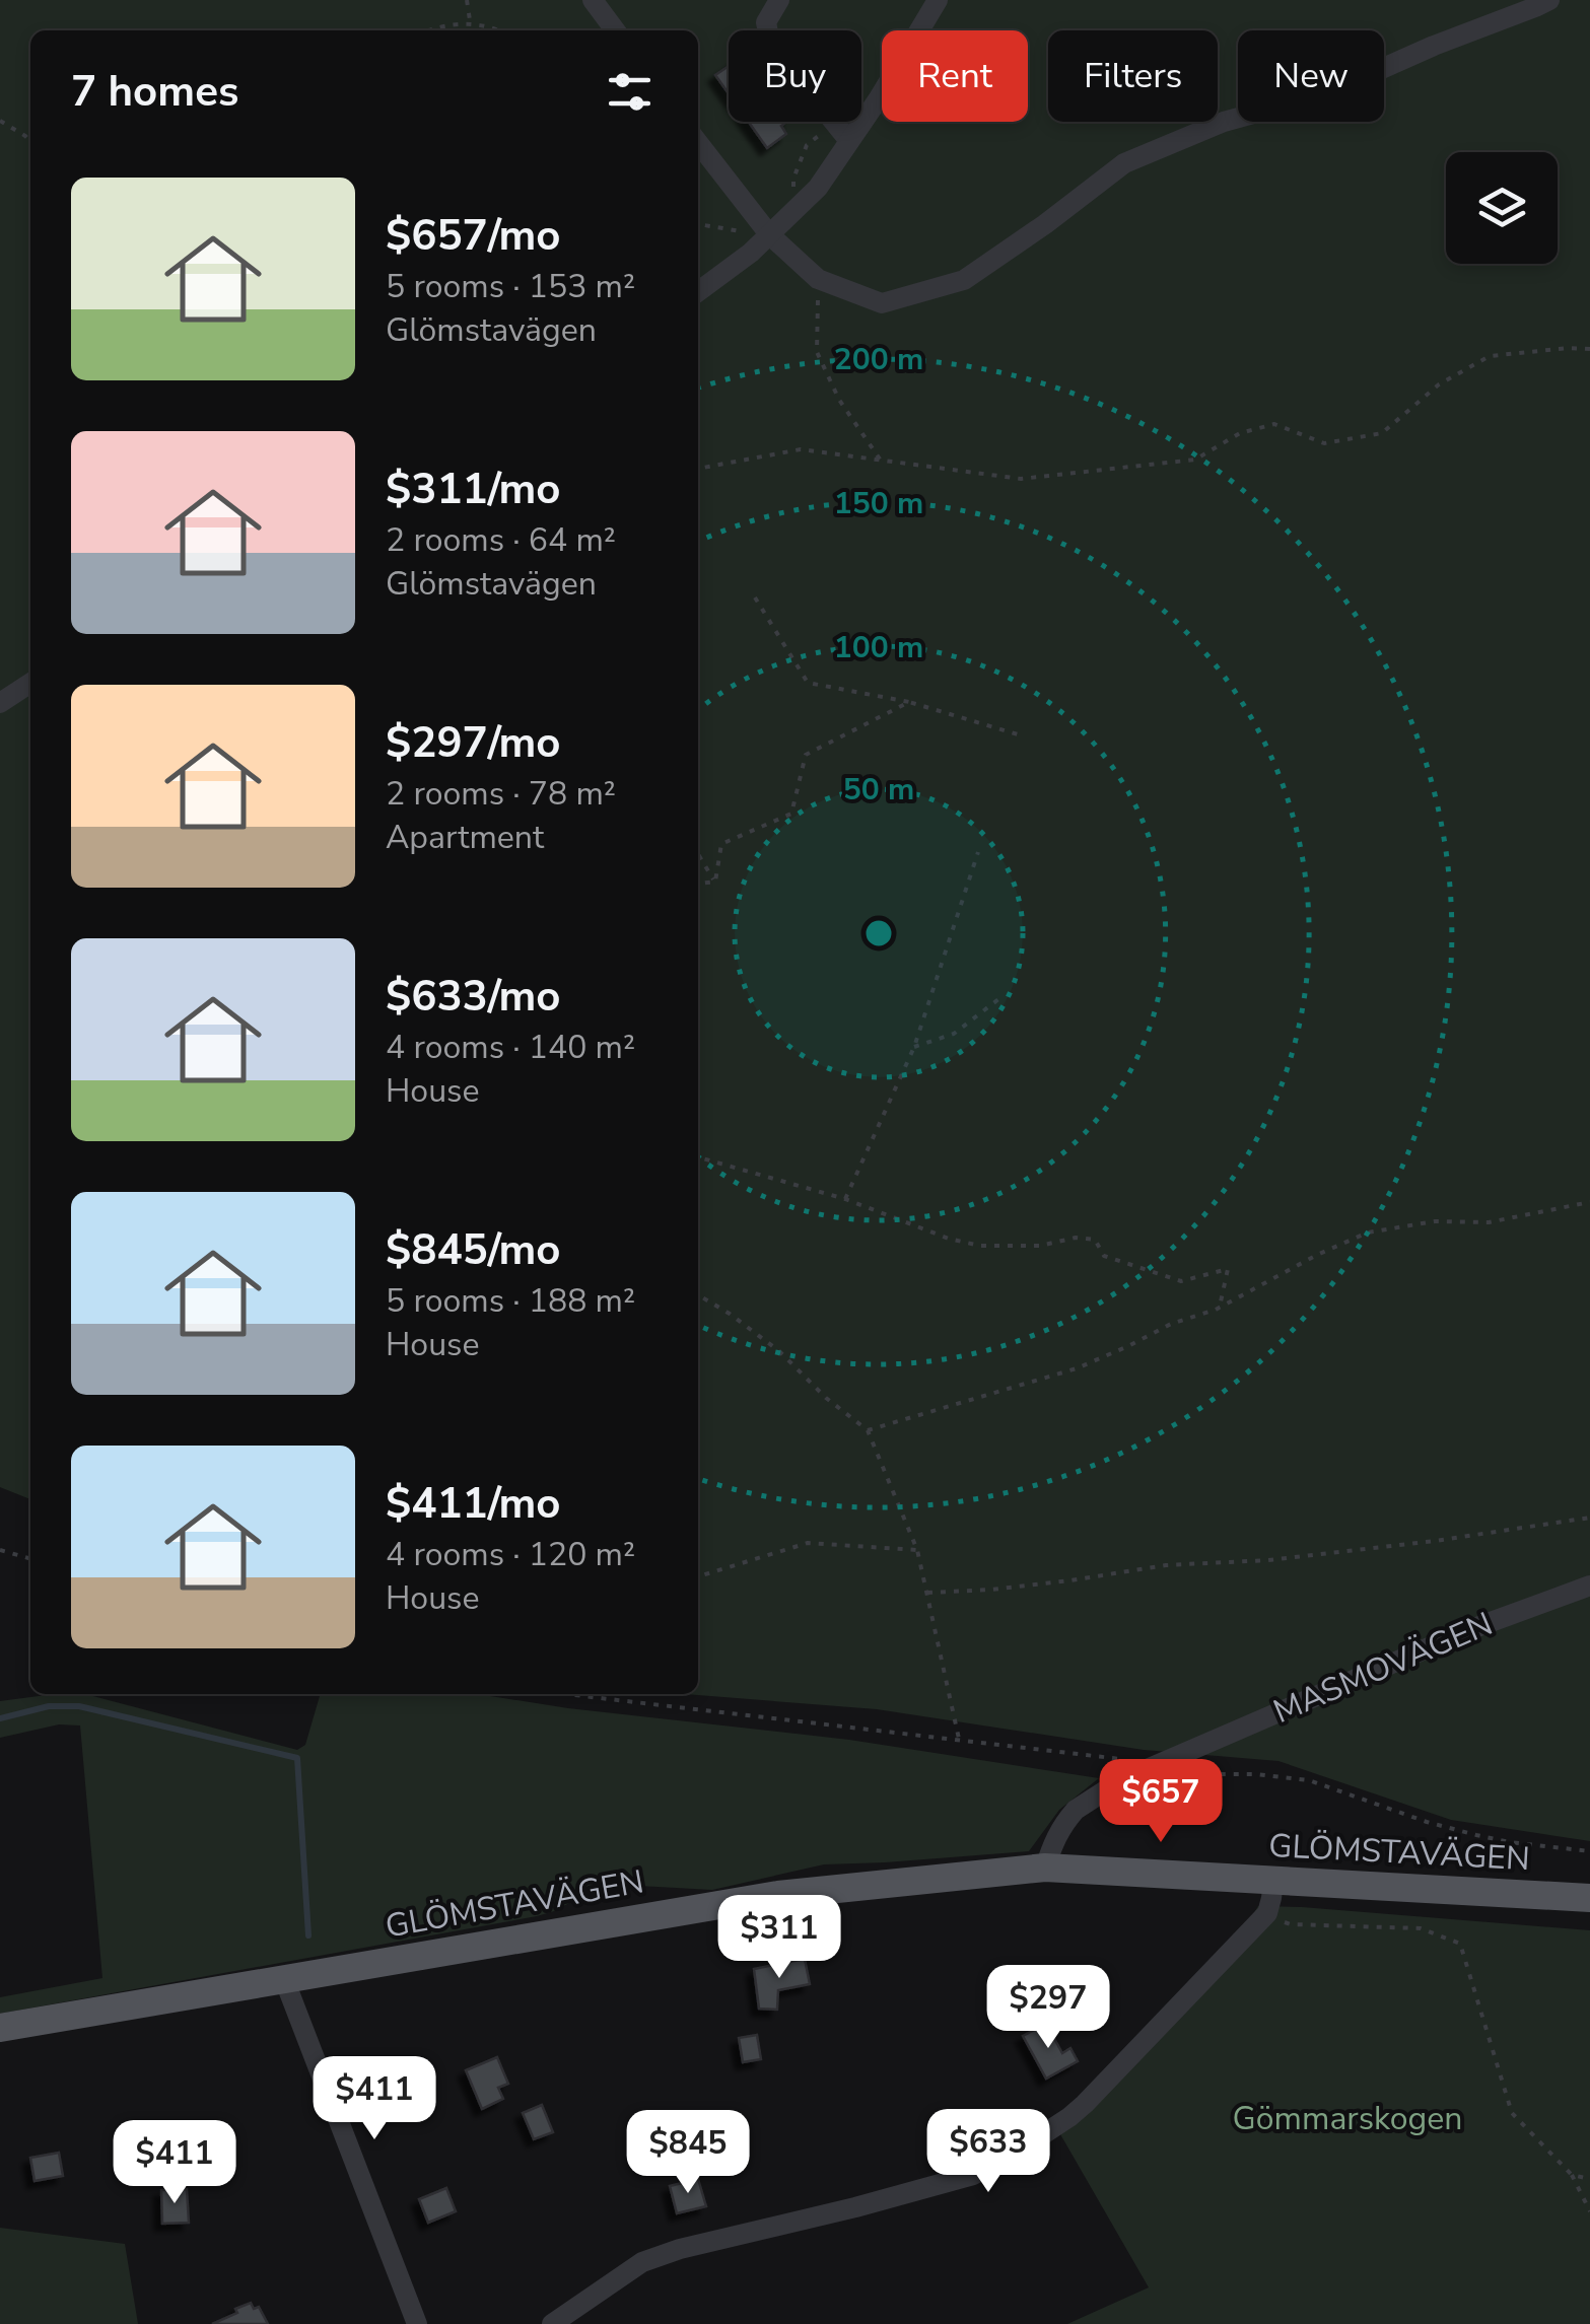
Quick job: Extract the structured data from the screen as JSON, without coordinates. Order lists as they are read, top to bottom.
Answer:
{
  "streets": {
    "main road": ["GLÖMSTAVÄGEN"],
    "street": ["MASMOVÄGEN"]
  },
  "crossings": [
    ["MASMOVÄGEN", "GLÖMSTAVÄGEN"]
  ],
  "parks": ["Gömmarskogen"],
  "page": {
    "chip": [
      "Buy",
      "Rent",
      "Filters",
      "New"
    ],
    "heading": "7 homes",
    "list": [
      {
        "name": "$657/mo",
        "note": "5 rooms · 153 m² · Glömstavägen"
      },
      {
        "name": "$311/mo",
        "note": "2 rooms · 64 m² · Glömstavägen"
      },
      {
        "name": "$297/mo",
        "note": "2 rooms · 78 m² · Apartment"
      },
      {
        "name": "$633/mo",
        "note": "4 rooms · 140 m² · House"
      },
      {
        "name": "$845/mo",
        "note": "5 rooms · 188 m² · House"
      },
      {
        "name": "$411/mo",
        "note": "4 rooms · 120 m² · House"
      }
    ],
    "price": [
      "$657",
      "$311",
      "$297",
      "$411",
      "$633",
      "$845",
      "$411"
    ]
  },
  "rings": [
    "200 m",
    "150 m",
    "100 m",
    "50 m"
  ]
}
